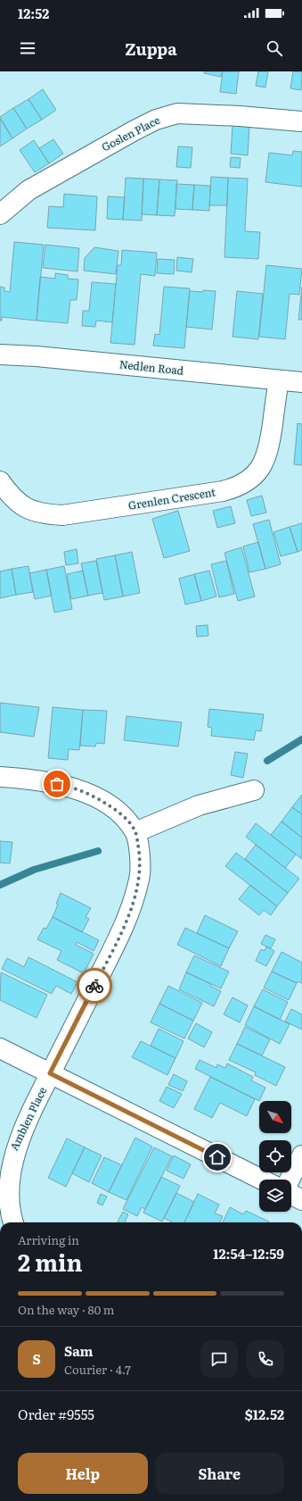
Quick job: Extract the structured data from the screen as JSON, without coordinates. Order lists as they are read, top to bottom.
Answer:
{
  "streets": {
    "street": [
      "Goslen Place",
      "Nedlen Road",
      "Grenlen Crescent",
      "Amblen Place"
    ]
  },
  "crossings": [
    ["Nedlen Road", "Grenlen Crescent"]
  ],
  "north": "bottom right",
  "page": {
    "status": "12:52",
    "header": "Zuppa",
    "heading": ["2 min", "Arriving in", "12:54–12:59"],
    "panel": [
      "Sam",
      "Courier · 4.7",
      "Order #9555",
      "$12.52"
    ],
    "bar": "On the way · 80 m",
    "round": "S",
    "buttons": ["Help", "Share"]
  }
}
